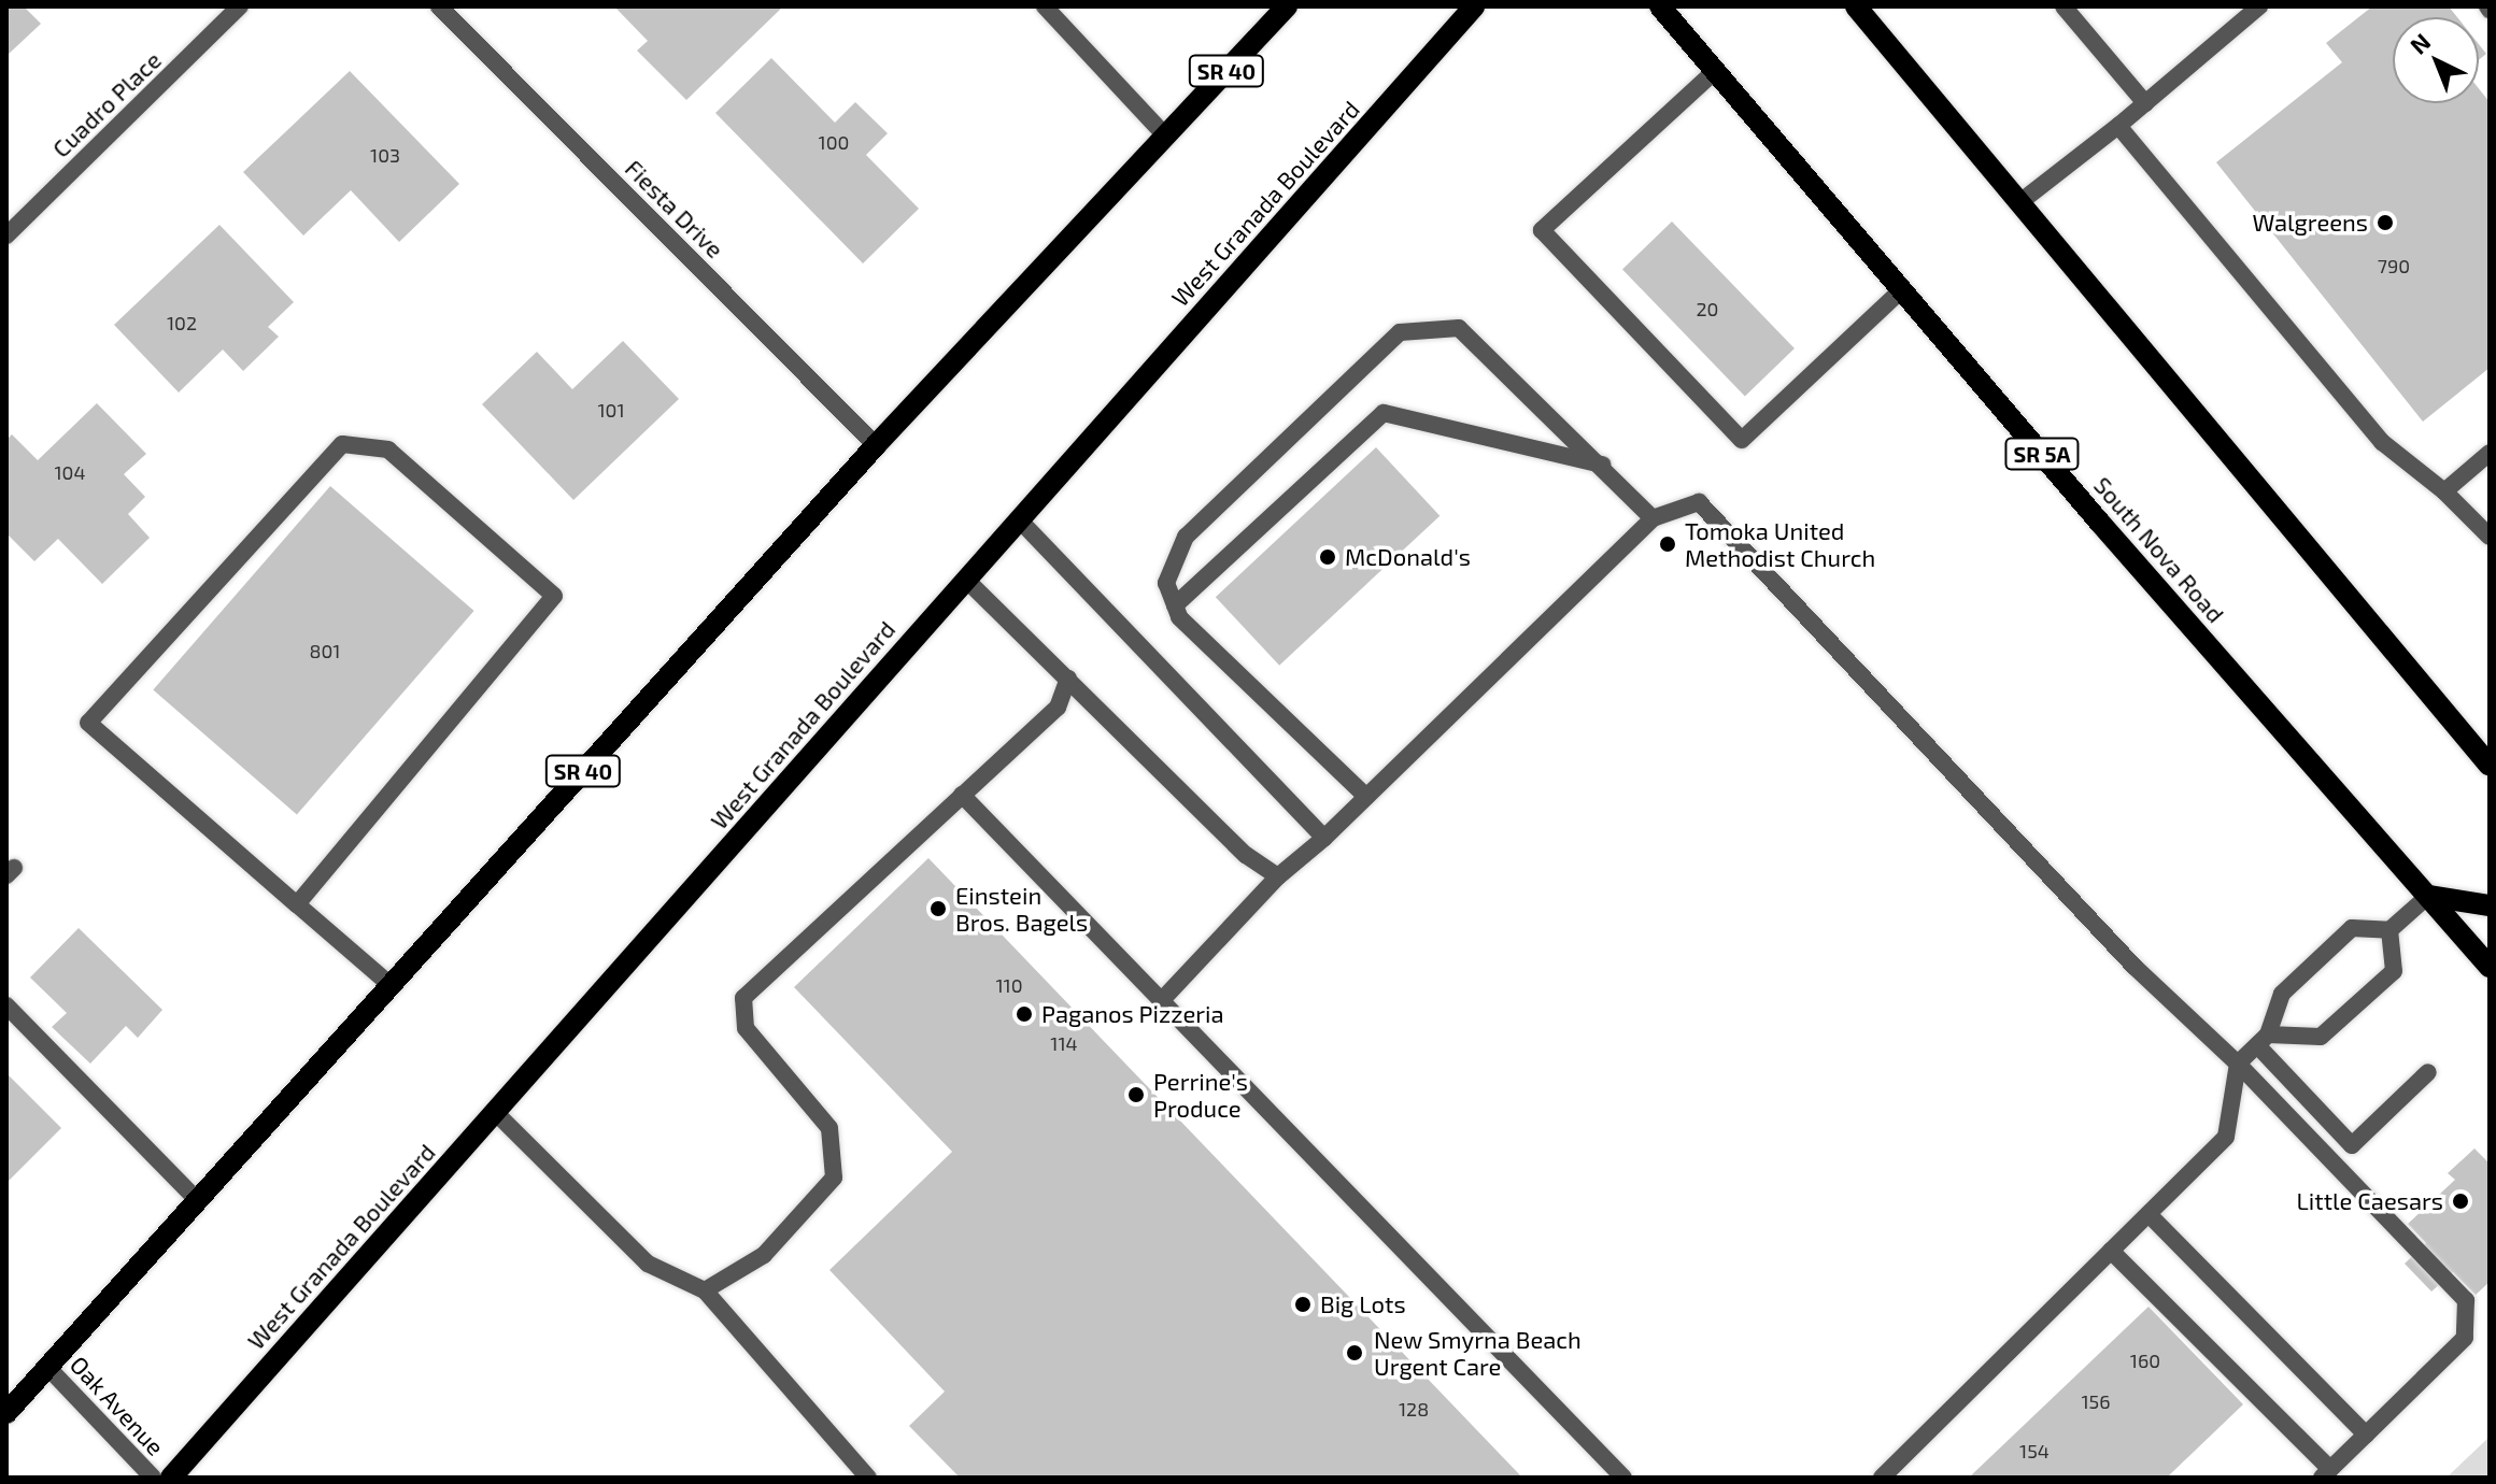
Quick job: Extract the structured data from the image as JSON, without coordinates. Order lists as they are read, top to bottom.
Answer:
{
  "streets": {
    "main road": [
      "SR 40",
      "West Granada Boulevard",
      "SR 5A",
      "South Nova Road"
    ],
    "street": ["Cuadro Place", "Fiesta Drive", "Oak Avenue"]
  },
  "crossings": [
    ["SR 40", "Fiesta Drive"],
    ["SR 40", "Oak Avenue"]
  ],
  "places": [
    "Walgreens",
    "Tomoka United Methodist Church",
    "McDonald's",
    "Einstein Bros. Bagels",
    "Paganos Pizzeria",
    "Perrine's Produce",
    "Little Caesars",
    "Big Lots",
    "New Smyrna Beach Urgent Care"
  ],
  "house_numbers": [
    "100",
    "103",
    "790",
    "20",
    "102",
    "101",
    "104",
    "801",
    "110",
    "114",
    "160",
    "156",
    "128",
    "154"
  ],
  "north": "top left"
}
